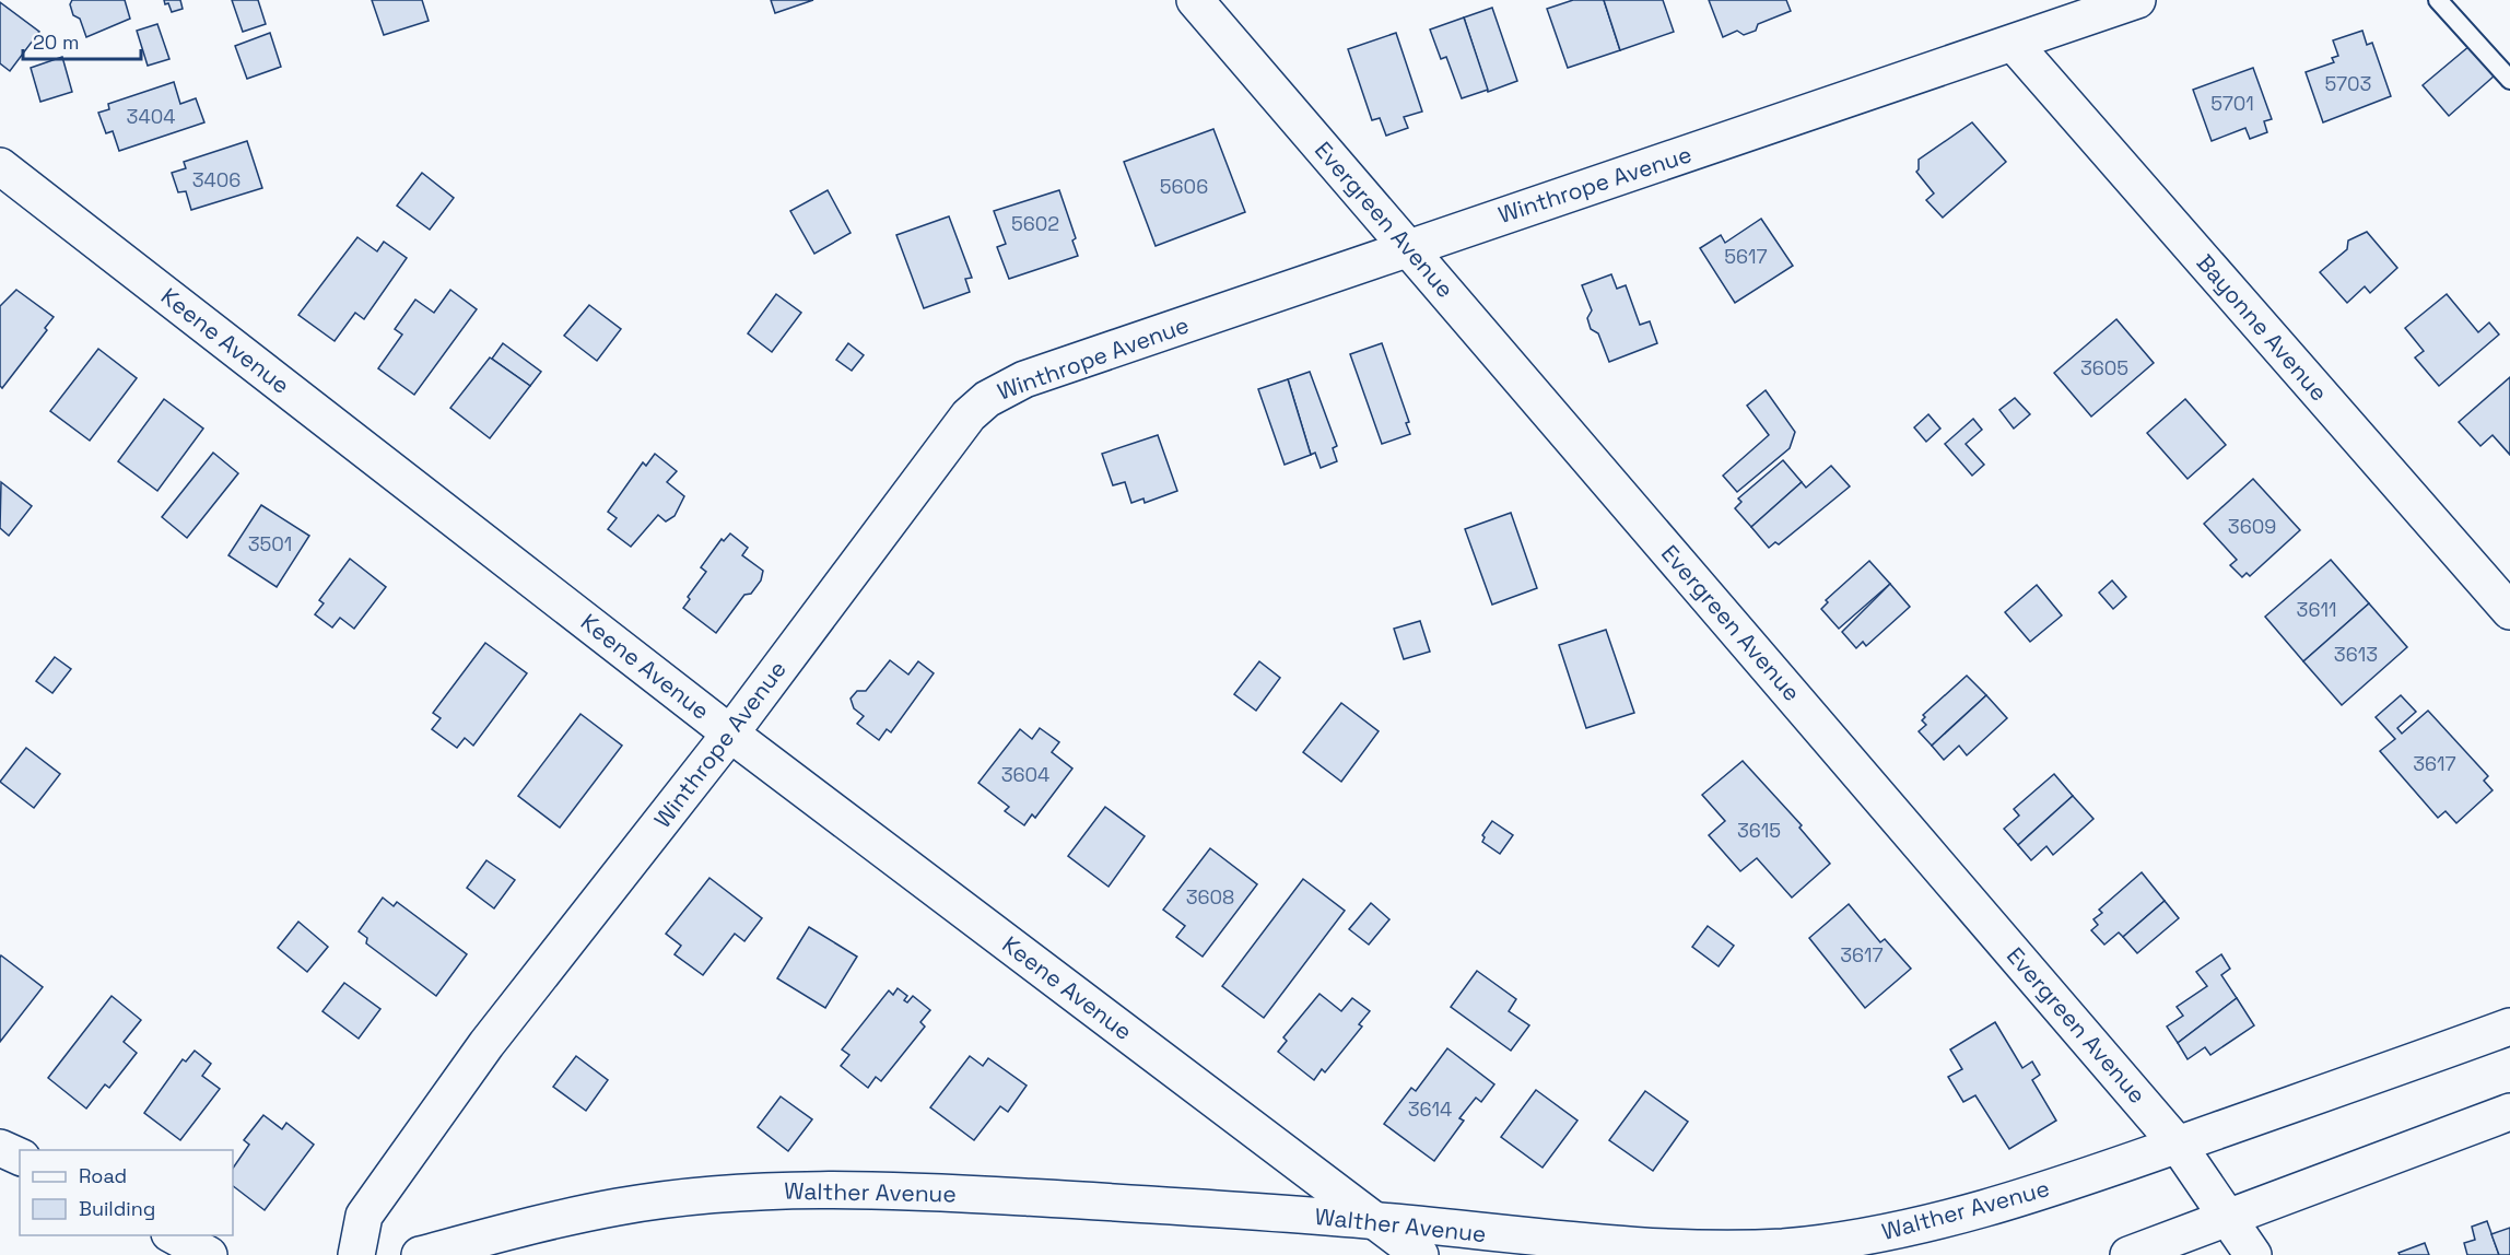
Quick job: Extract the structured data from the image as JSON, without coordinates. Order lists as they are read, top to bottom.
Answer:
{
  "streets": {
    "street": [
      "Winthrope Avenue",
      "Evergreen Avenue",
      "Bayonne Avenue",
      "Keene Avenue",
      "Walther Avenue"
    ]
  },
  "crossings": [
    ["Winthrope Avenue", "Evergreen Avenue"],
    ["Winthrope Avenue", "Bayonne Avenue"],
    ["Winthrope Avenue", "Keene Avenue"],
    ["Evergreen Avenue", "Walther Avenue"],
    ["Keene Avenue", "Walther Avenue"]
  ],
  "house_numbers": [
    "5703",
    "5701",
    "3404",
    "3406",
    "5606",
    "5602",
    "5617",
    "3605",
    "3609",
    "3501",
    "3611",
    "3613",
    "3617",
    "3604",
    "3615",
    "3608",
    "3617",
    "3614"
  ],
  "legend": ["Road", "Building"],
  "scale_bar": "20 m"
}
